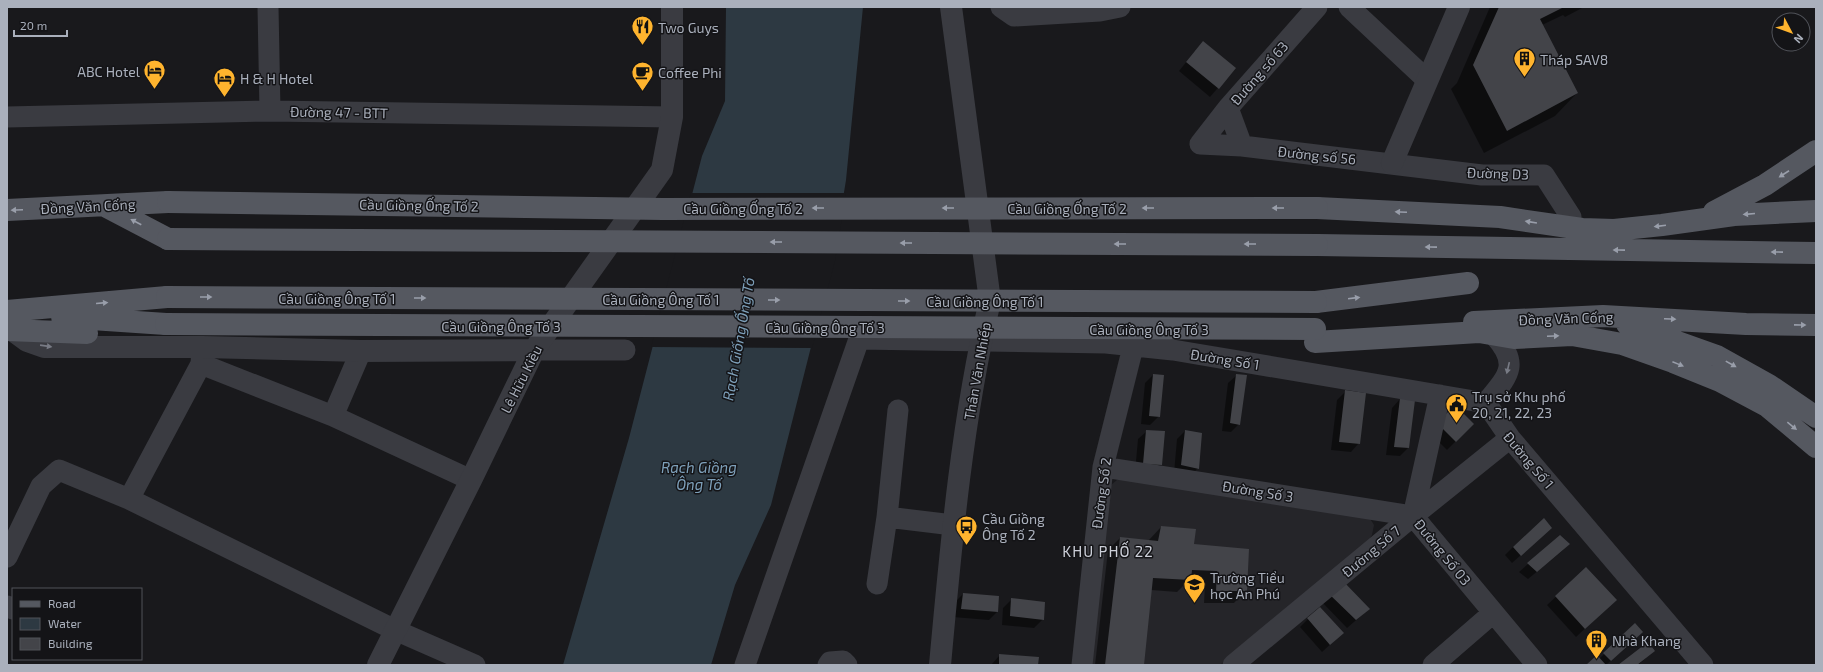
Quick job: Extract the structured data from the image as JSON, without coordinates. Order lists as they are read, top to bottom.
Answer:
{
  "streets": {
    "main road": [
      "Cầu Giồng Ống Tố 2",
      "Đồng Văn Cống",
      "Cầu Giồng Ông Tố 1",
      "Cầu Giồng Ông Tố 3"
    ],
    "street": [
      "Đường số 63",
      "Đường 47 - BTT",
      "Đường số 56",
      "Đường D3",
      "Đường Số 1",
      "Thân Văn Nhiếp",
      "Lê Hữu Kiều",
      "Đường Số 3",
      "Đường Số 2",
      "Đường Số 7",
      "Đường Số 03"
    ]
  },
  "crossings": [
    ["Đường số 63", "Đường số 56"],
    ["Đường 47 - BTT", "Lê Hữu Kiều"],
    ["Đường số 56", "Đường D3"],
    ["Đường D3", "Cầu Giồng Ống Tố 2"],
    ["Cầu Giồng Ống Tố 2", "Đồng Văn Cống"],
    ["Đồng Văn Cống", "Cầu Giồng Ông Tố 3"],
    ["Cầu Giồng Ông Tố 1", "Cầu Giồng Ông Tố 3"],
    ["Đường Số 1", "Thân Văn Nhiếp"],
    ["Đường Số 1", "Đường Số 2"],
    ["Đường Số 1", "Đường Số 7"],
    ["Đường Số 1", "Đường Số 03"],
    ["Đường Số 3", "Đường Số 2"],
    ["Đường Số 3", "Đường Số 7"],
    ["Đường Số 3", "Đường Số 03"],
    ["Đường Số 7", "Đường Số 03"]
  ],
  "districts": ["KHU PHỐ 22"],
  "water": ["Rạch Giống Ống Tố", "Rạch Giồng Ông Tố"],
  "places": {
    "restaurant": ["Two Guys"],
    "building": ["Tháp SAV8", "Nhà Khang"],
    "hotel": ["ABC Hotel", "H & H Hotel"],
    "cafe": ["Coffee Phi"],
    "public building": ["Trụ sở Khu phố 20, 21, 22, 23"],
    "bus stop": ["Cầu Giồng Ông Tố 2"],
    "school or university": ["Trường Tiểu học An Phú"]
  },
  "legend": ["Road", "Water", "Building"],
  "scale_bar": "20 m",
  "north": "bottom right"
}
